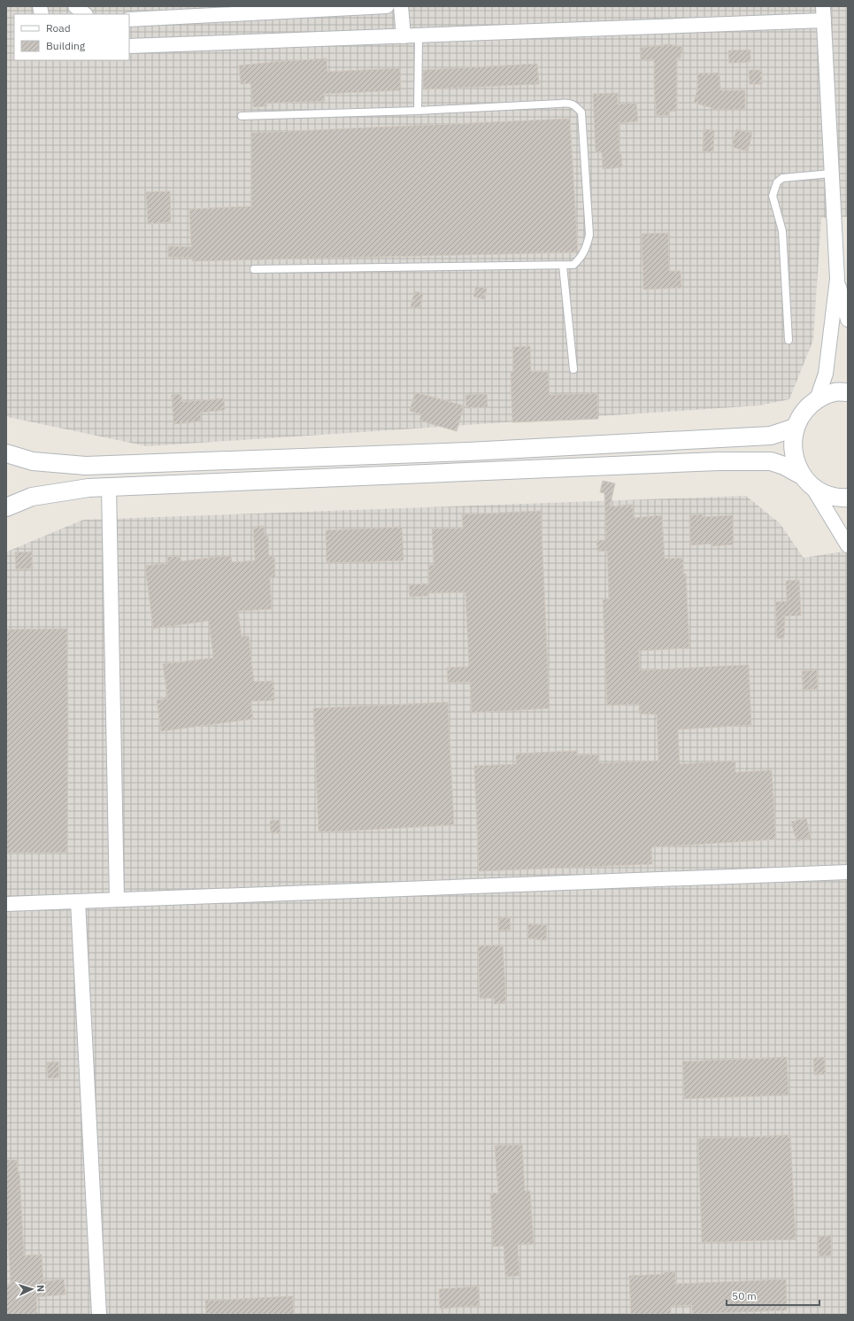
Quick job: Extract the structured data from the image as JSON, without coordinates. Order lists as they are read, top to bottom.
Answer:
{
  "legend": ["Road", "Building"],
  "scale_bar": "50 m",
  "north": "right"
}
